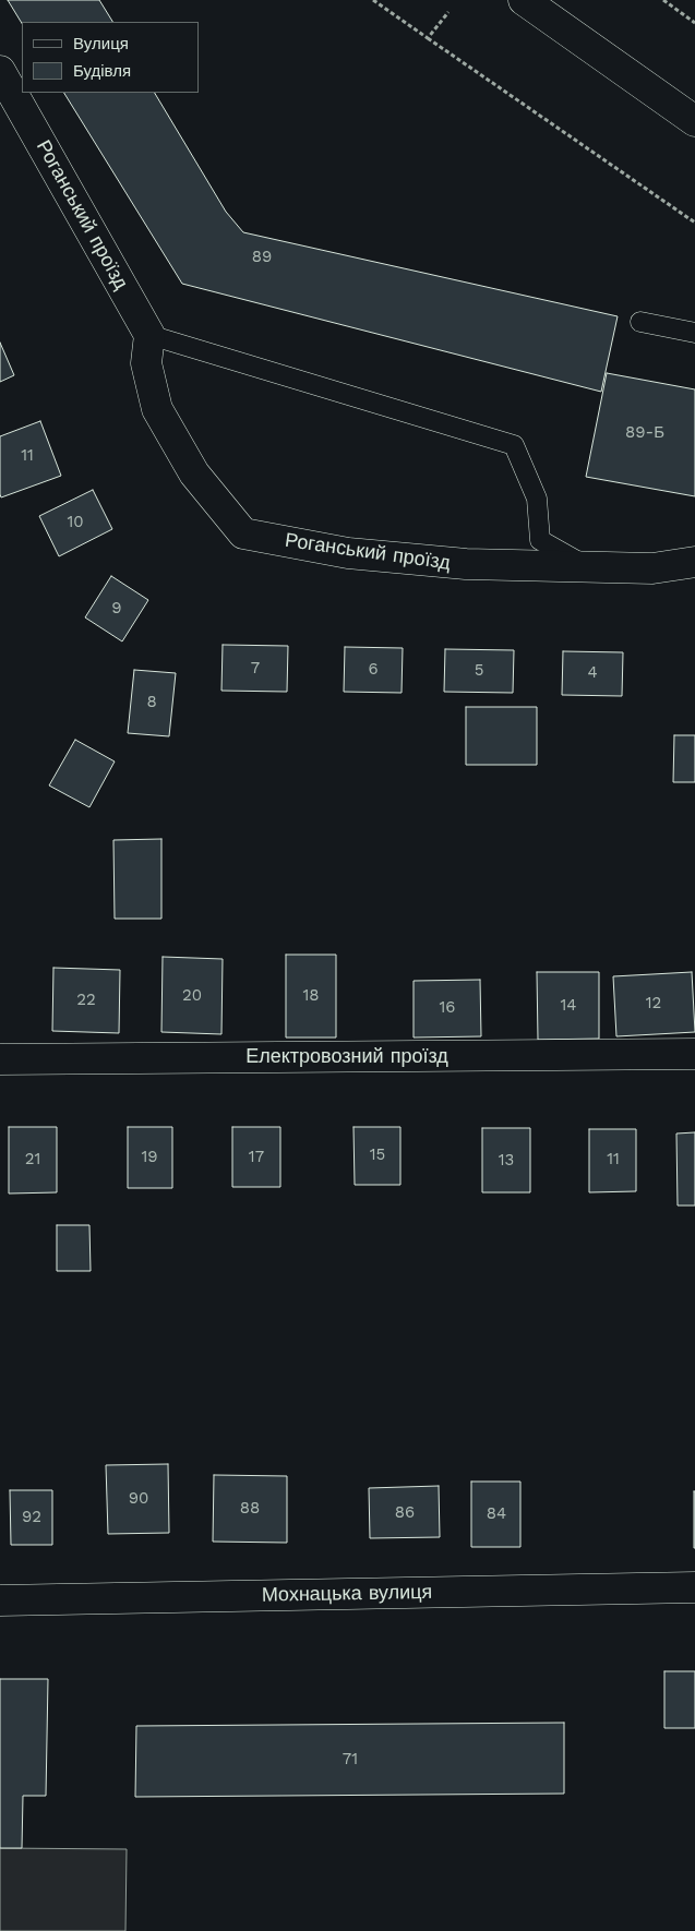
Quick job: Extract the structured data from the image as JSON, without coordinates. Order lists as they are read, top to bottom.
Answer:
{
  "streets": {
    "street": ["Роганський проїзд", "Електровозний проїзд", "Мохнацька вулиця"]
  },
  "house_numbers": [
    "89",
    "89-Б",
    "11",
    "10",
    "9",
    "7",
    "6",
    "5",
    "4",
    "8",
    "20",
    "18",
    "22",
    "12",
    "14",
    "16",
    "15",
    "19",
    "17",
    "21",
    "11",
    "13",
    "90",
    "88",
    "86",
    "84",
    "92",
    "71"
  ],
  "legend": ["Вулиця", "Будівля"]
}
